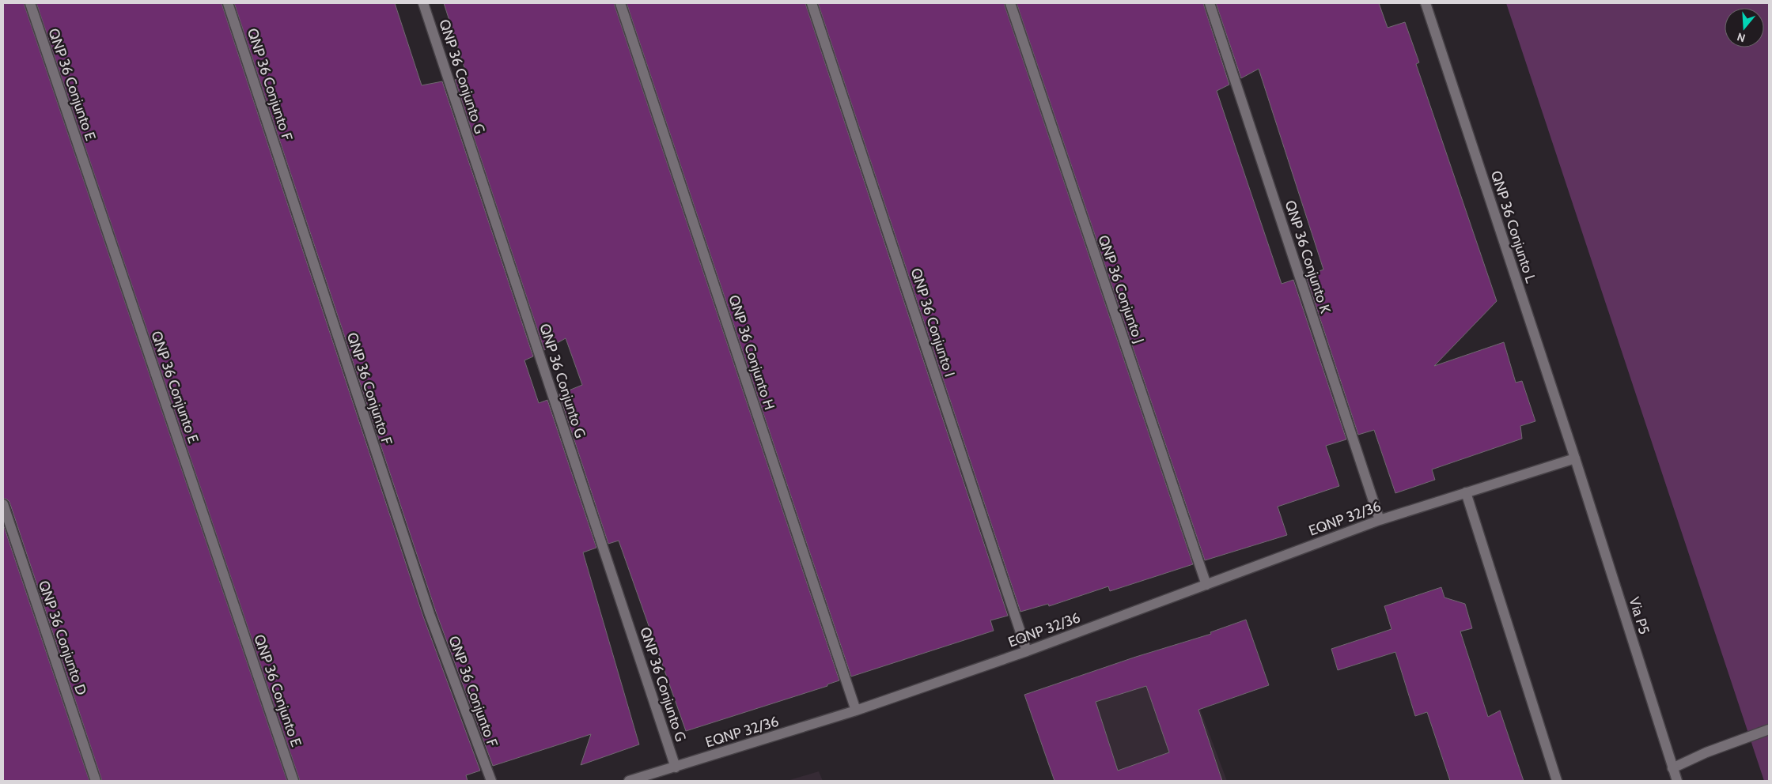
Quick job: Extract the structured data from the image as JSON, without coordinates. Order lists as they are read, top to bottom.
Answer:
{
  "streets": {
    "street": [
      "QNP 36 Conjunto G",
      "QNP 36 Conjunto E",
      "QNP 36 Conjunto F",
      "QNP 36 Conjunto L",
      "QNP 36 Conjunto K",
      "QNP 36 Conjunto J",
      "QNP 36 Conjunto I",
      "QNP 36 Conjunto H",
      "EQNP 32/36",
      "Via P5",
      "QNP 36 Conjunto D"
    ]
  },
  "crossings": [
    ["QNP 36 Conjunto G", "EQNP 32/36"],
    ["QNP 36 Conjunto L", "EQNP 32/36"],
    ["QNP 36 Conjunto L", "Via P5"],
    ["QNP 36 Conjunto K", "EQNP 32/36"],
    ["QNP 36 Conjunto J", "EQNP 32/36"],
    ["QNP 36 Conjunto I", "EQNP 32/36"],
    ["QNP 36 Conjunto H", "EQNP 32/36"],
    ["EQNP 32/36", "Via P5"]
  ],
  "north": "bottom"
}
